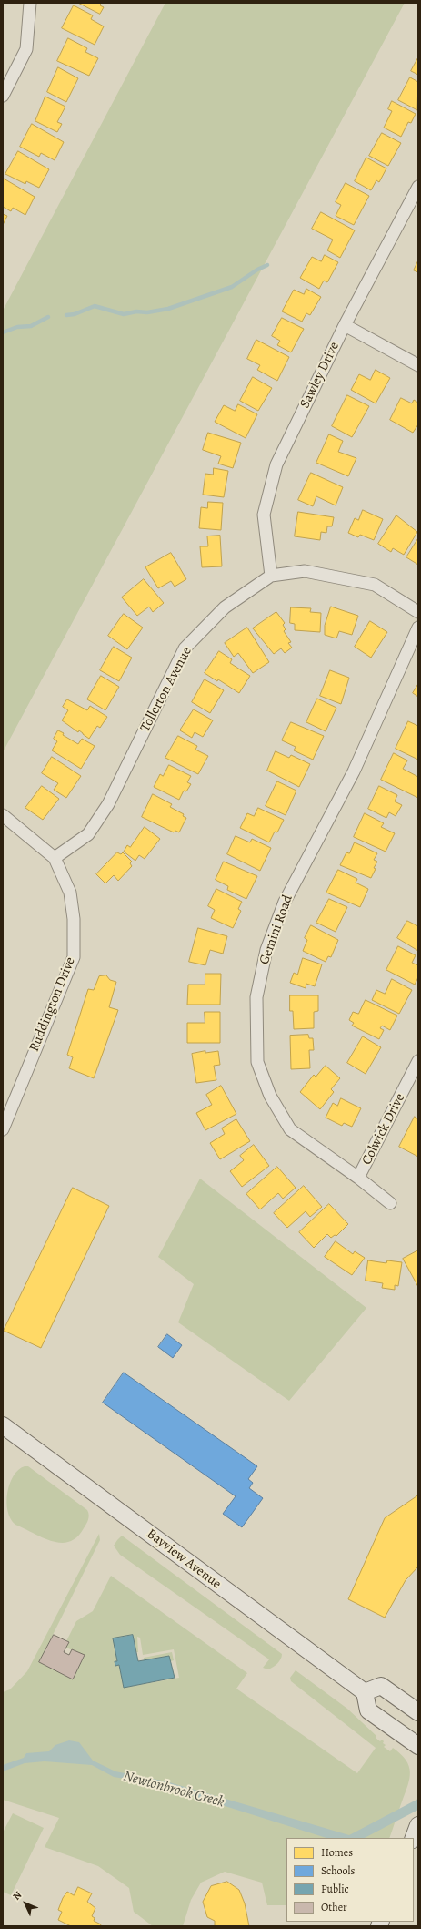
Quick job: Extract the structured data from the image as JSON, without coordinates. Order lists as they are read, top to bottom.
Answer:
{
  "streets": {
    "main road": ["Bayview Avenue"],
    "street": [
      "Sawley Drive",
      "Tollerton Avenue",
      "Gemini Road",
      "Ruddington Drive",
      "Colwick Drive"
    ]
  },
  "crossings": [
    ["Sawley Drive", "Tollerton Avenue"],
    ["Tollerton Avenue", "Ruddington Drive"],
    ["Gemini Road", "Colwick Drive"]
  ],
  "water": ["Newtonbrook Creek"],
  "legend": [
    "Homes",
    "Schools",
    "Public",
    "Other"
  ],
  "north": "top left"
}
